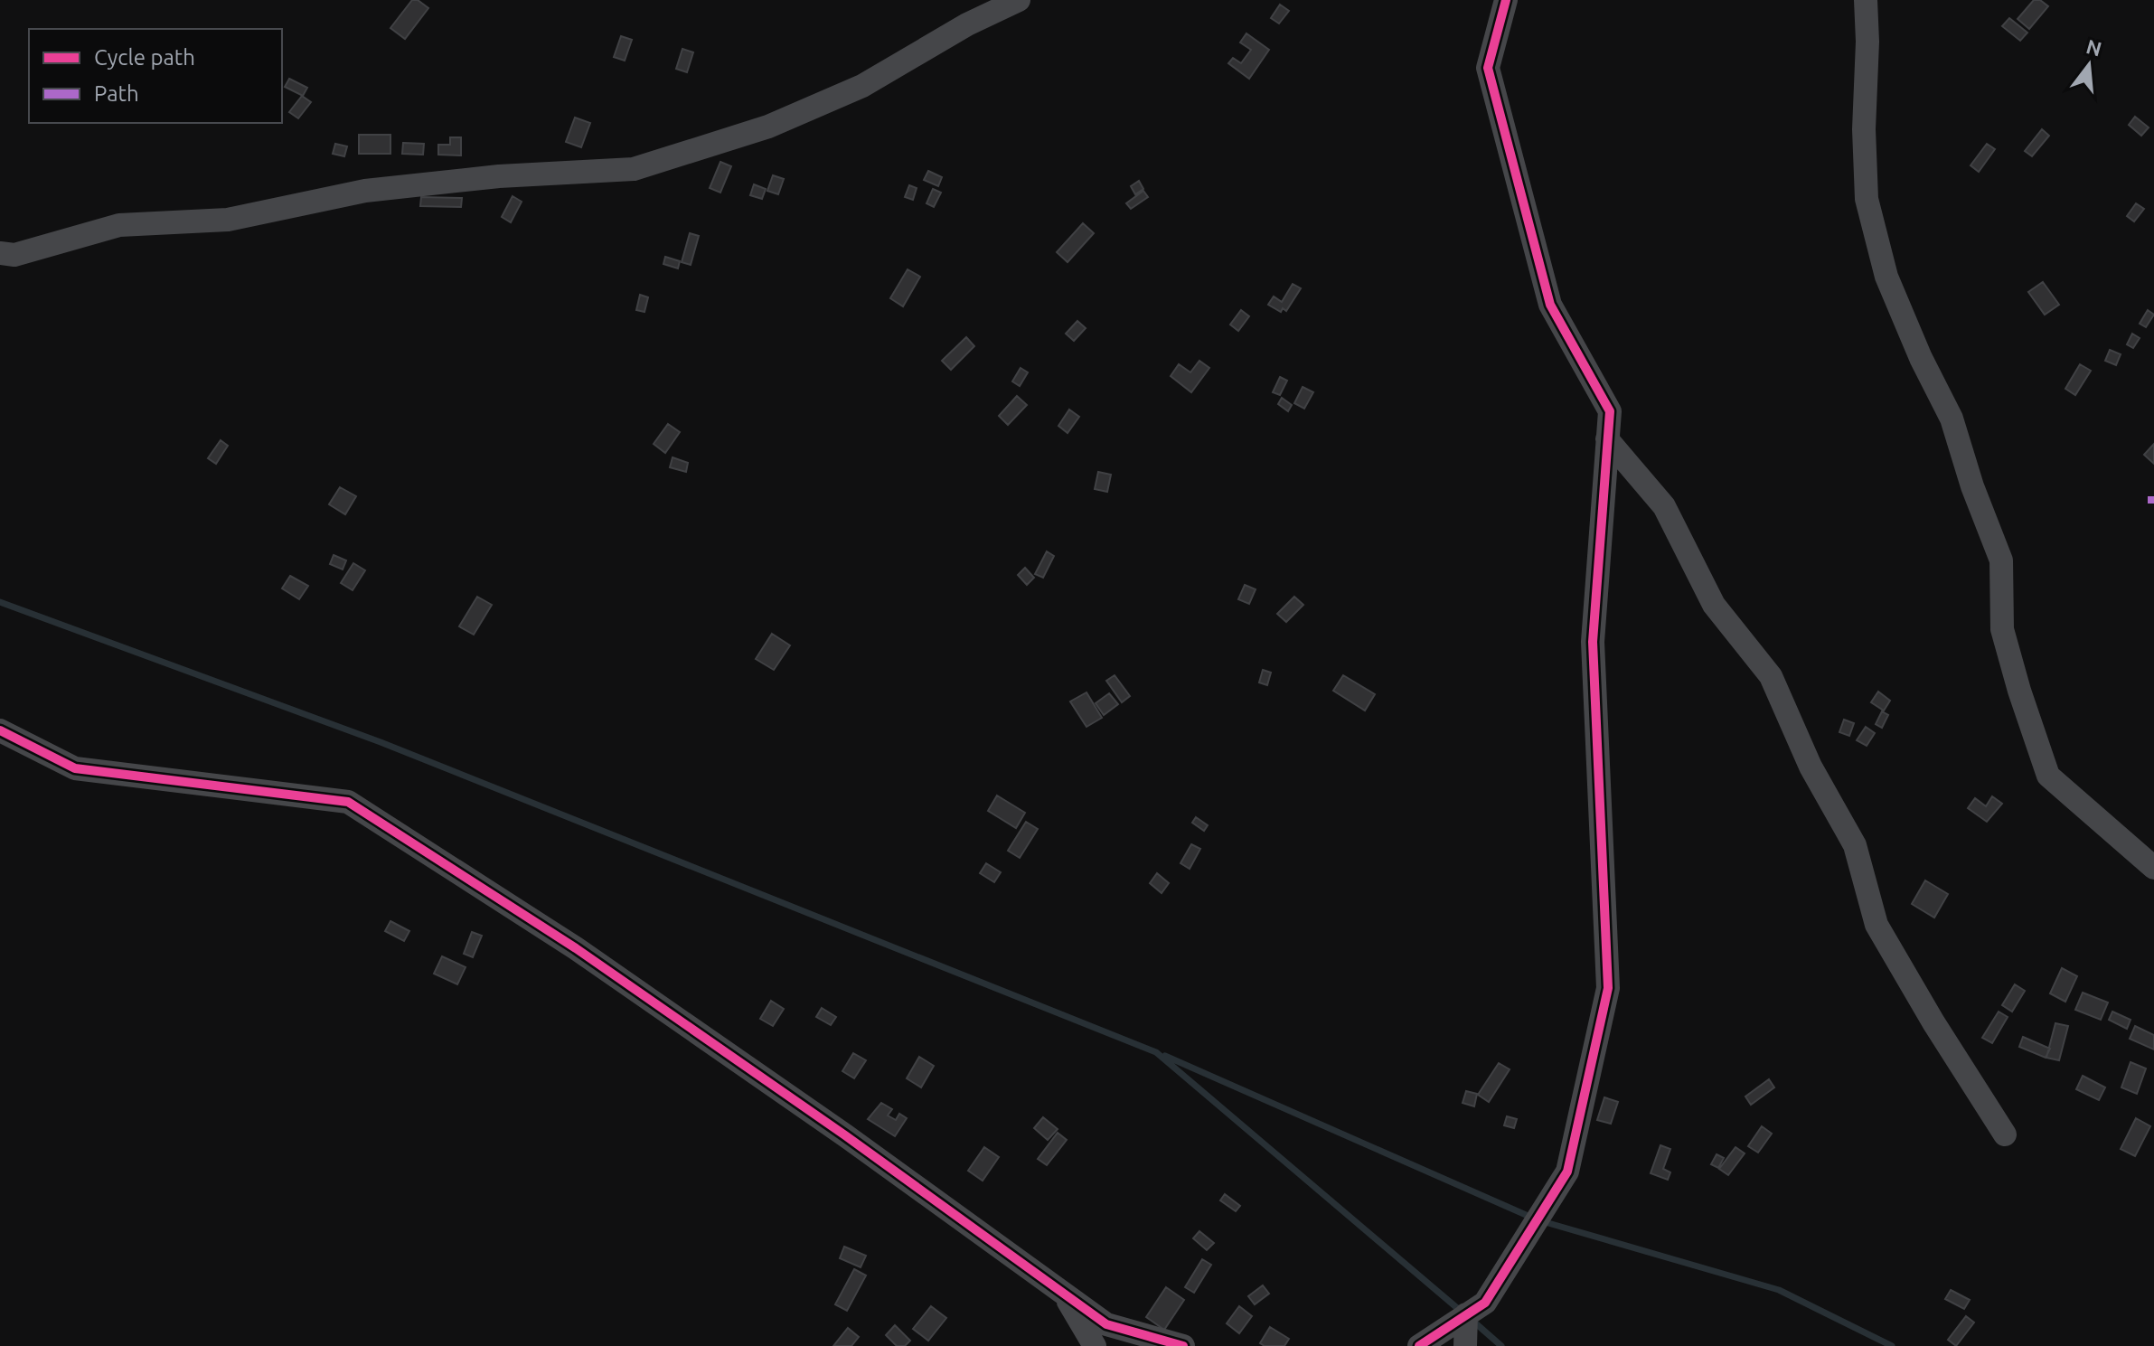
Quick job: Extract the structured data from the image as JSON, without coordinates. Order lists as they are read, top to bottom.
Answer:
{
  "legend": ["Cycle path", "Path"],
  "north": "top"
}
